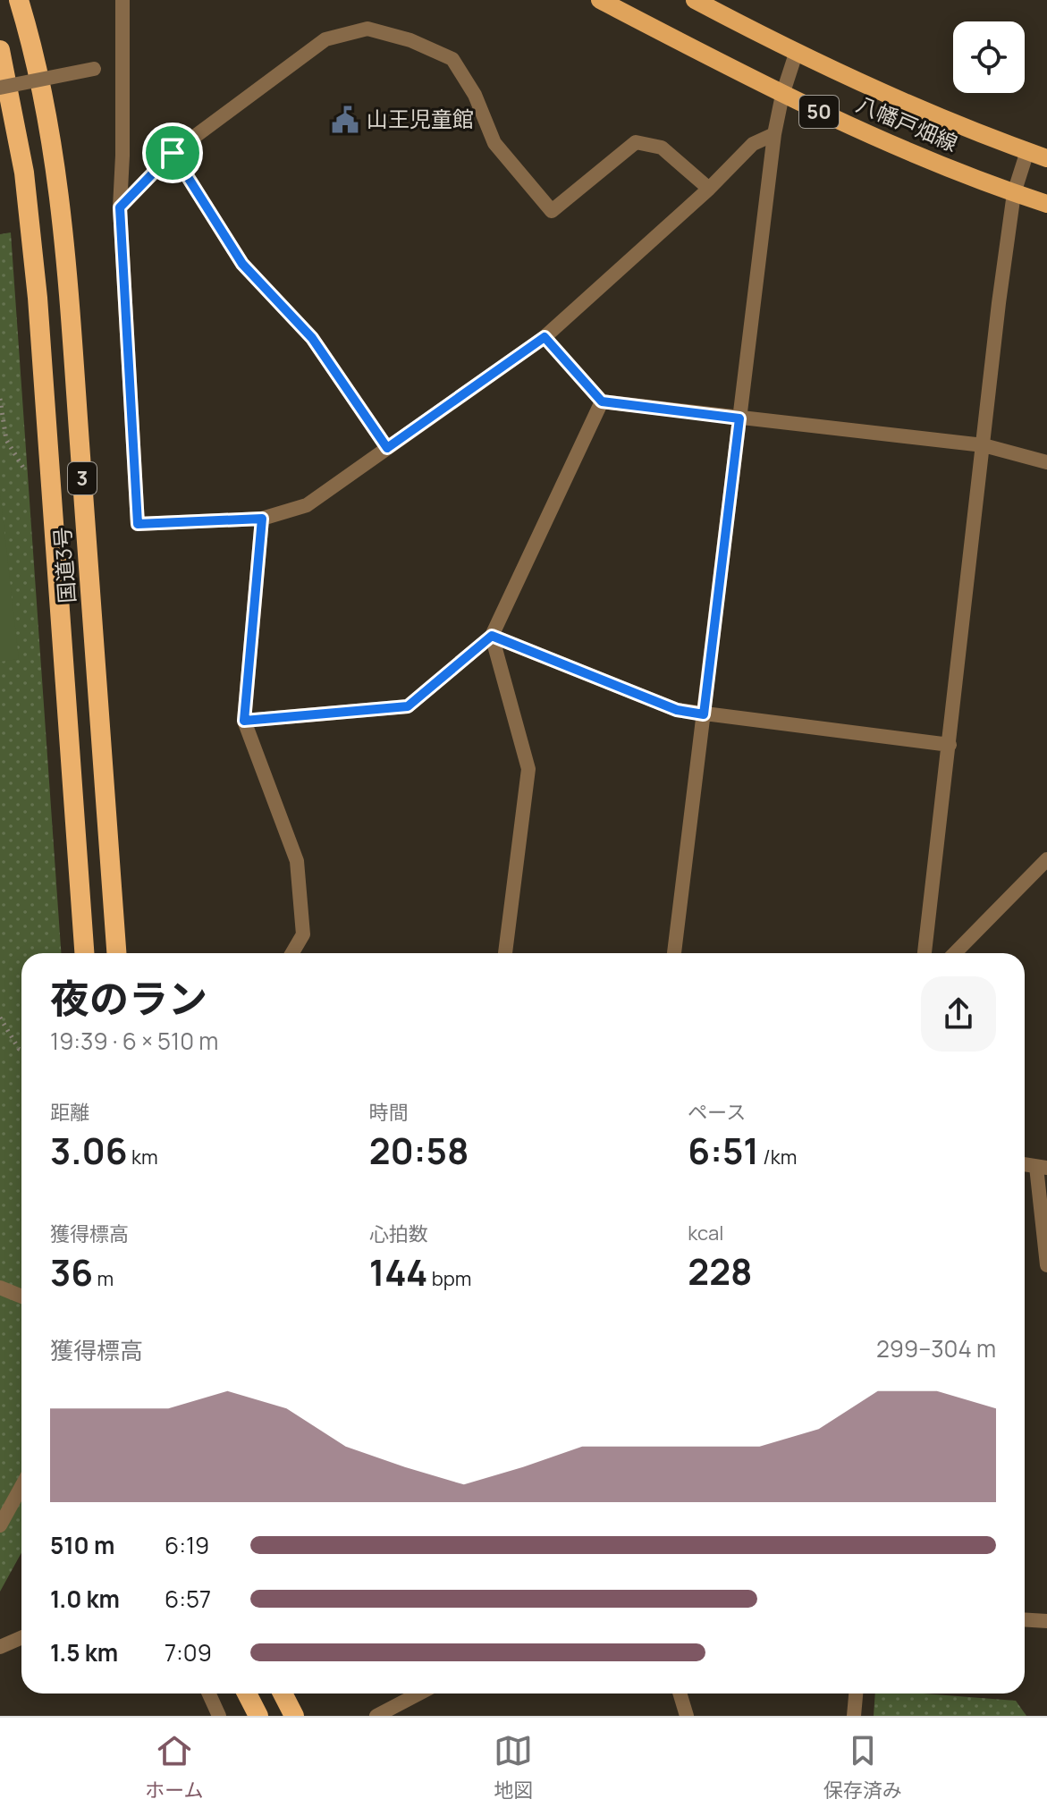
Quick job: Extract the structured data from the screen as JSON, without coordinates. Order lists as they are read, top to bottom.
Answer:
{
  "streets": {
    "highway": ["3", "国道3号"],
    "main road": ["50", "八幡戸畑線"]
  },
  "places": {
    "public building": ["山王児童館"]
  },
  "page": {
    "heading": ["夜のラン", "19:39 · 6 × 510 m"],
    "stats": [
      ["距離", "3.06 km"],
      ["時間", "20:58"],
      ["ペース", "6:51 /km"],
      ["獲得標高", "36 m"],
      ["心拍数", "144 bpm"],
      ["kcal", "228"]
    ],
    "chart": ["獲得標高", "299–304 m"],
    "list": [
      {
        "name": "510 m",
        "note": "6:19"
      },
      {
        "name": "1.0 km",
        "note": "6:57"
      },
      {
        "name": "1.5 km",
        "note": "7:09"
      }
    ],
    "tabs": ["ホーム", "地図", "保存済み"]
  }
}
